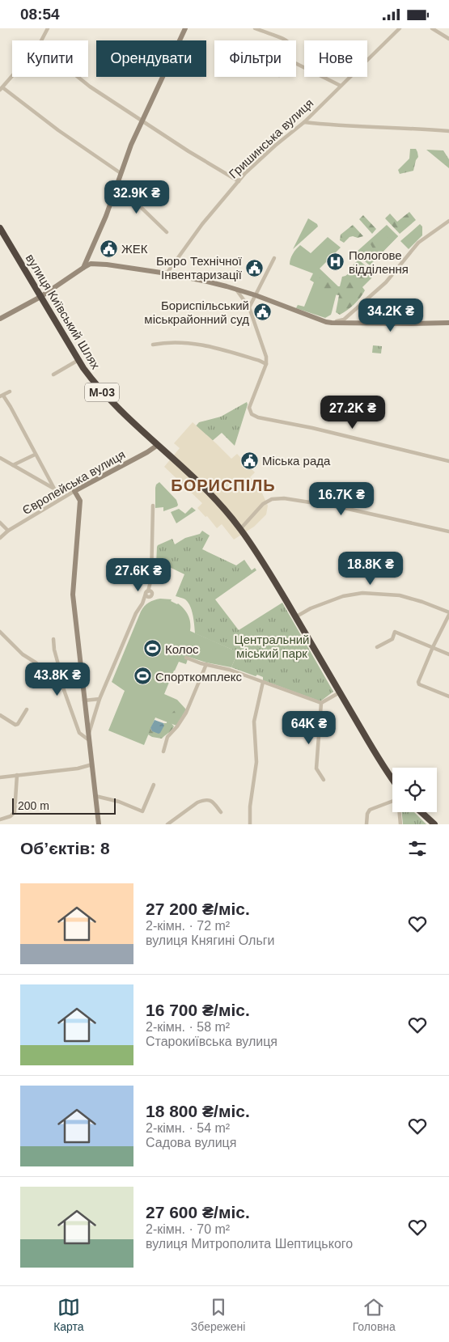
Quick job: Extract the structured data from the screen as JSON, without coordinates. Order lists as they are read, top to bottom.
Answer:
{
  "streets": {
    "highway": ["вулиця Київський Шлях", "М-03"],
    "street": ["Гришинська вулиця", "Європейська вулиця"]
  },
  "crossings": [
    ["вулиця Київський Шлях", "Європейська вулиця"]
  ],
  "districts": ["БОРИСПІЛЬ"],
  "parks": ["Центральний міський парк"],
  "places": {
    "public building": [
      "ЖЕК",
      "Бюро Технічної Інвентаризації",
      "Бориспільський міськрайонний суд",
      "Міська рада"
    ],
    "hospital": ["Пологове відділення"],
    "sports": ["Колос", "Спорткомплекс"]
  },
  "scale_bar": "200 m",
  "page": {
    "status": "08:54",
    "chip": [
      "Купити",
      "Орендувати",
      "Фільтри",
      "Нове"
    ],
    "price": [
      "32.9K ₴",
      "34.2K ₴",
      "27.2K ₴",
      "16.7K ₴",
      "18.8K ₴",
      "27.6K ₴",
      "43.8K ₴",
      "64K ₴"
    ],
    "scale": "200 m",
    "heading": "Об’єктів: 8",
    "list": [
      {
        "name": "27 200 ₴/міс.",
        "note": "2-кімн. · 72 m² · вулиця Княгині Ольги"
      },
      {
        "name": "16 700 ₴/міс.",
        "note": "2-кімн. · 58 m² · Старокиївська вулиця"
      },
      {
        "name": "18 800 ₴/міс.",
        "note": "2-кімн. · 54 m² · Садова вулиця"
      },
      {
        "name": "27 600 ₴/міс.",
        "note": "2-кімн. · 70 m² · вулиця Митрополита Шептицького"
      }
    ],
    "tabs": ["Карта", "Збережені", "Головна"]
  }
}
